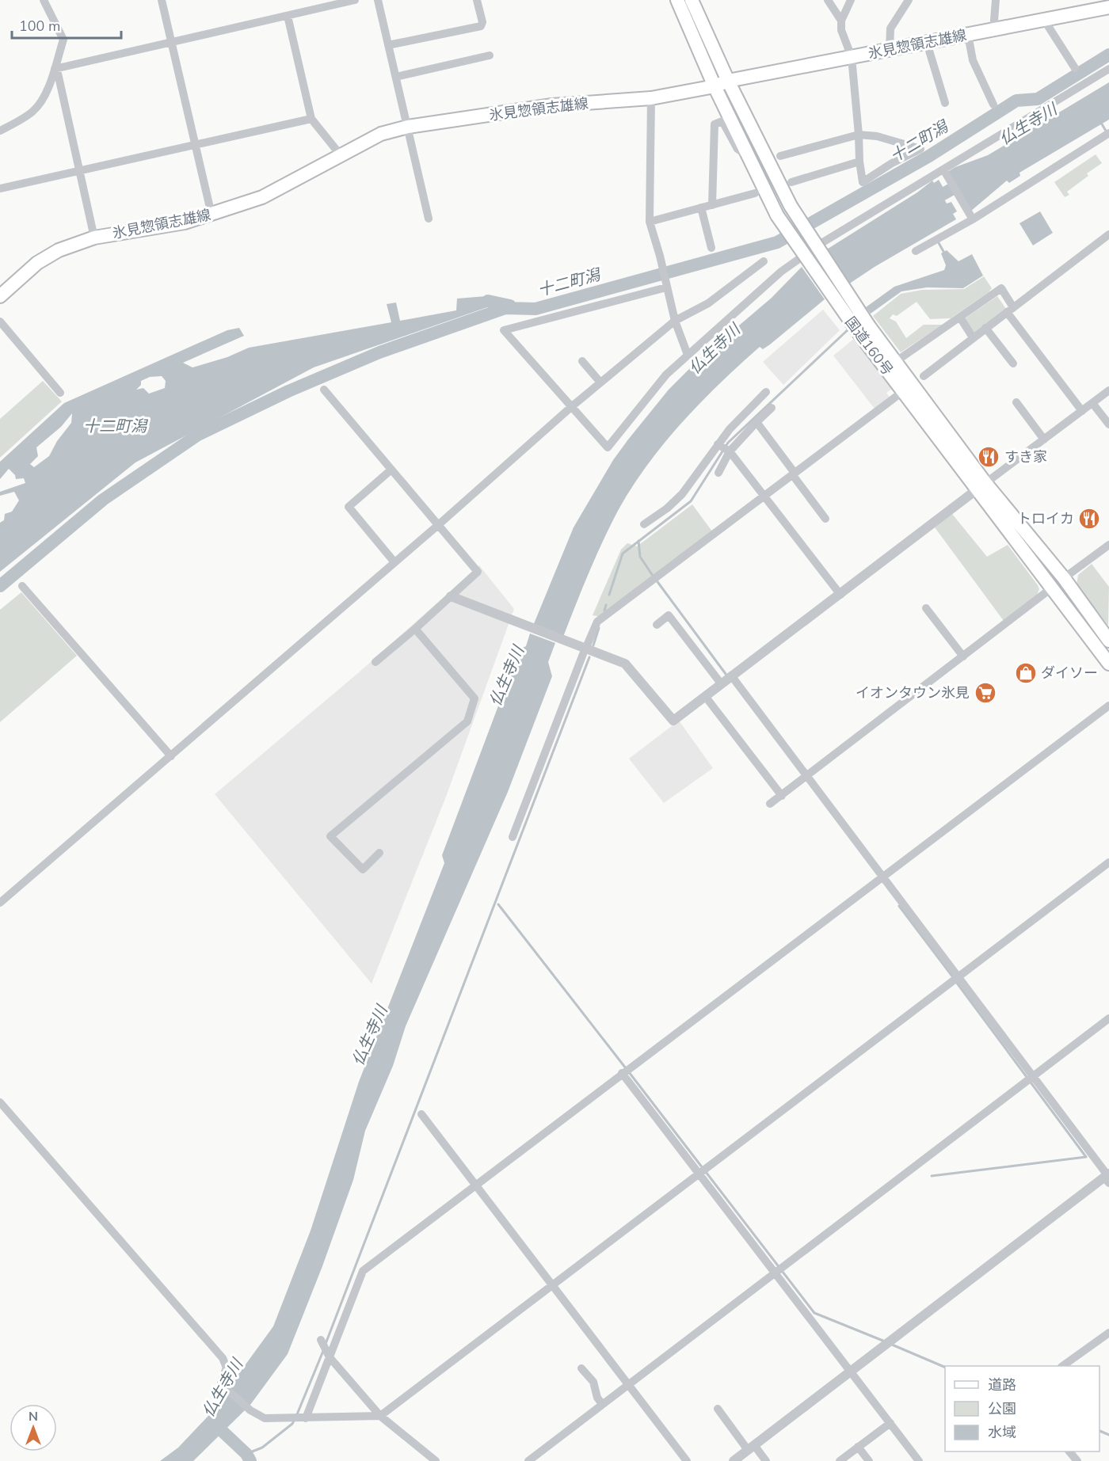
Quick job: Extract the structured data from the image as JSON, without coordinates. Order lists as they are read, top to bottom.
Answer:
{
  "streets": {
    "main road": ["氷見惣領志雄線", "国道160号"]
  },
  "crossings": [
    ["氷見惣領志雄線", "国道160号"]
  ],
  "water": ["仏生寺川", "十二町潟"],
  "places": {
    "restaurant": ["すき家", "トロイカ"],
    "shop": ["ダイソー"],
    "supermarket": ["イオンタウン氷見"]
  },
  "legend": ["道路", "公園", "水域"],
  "scale_bar": "100 m",
  "north": "top"
}
